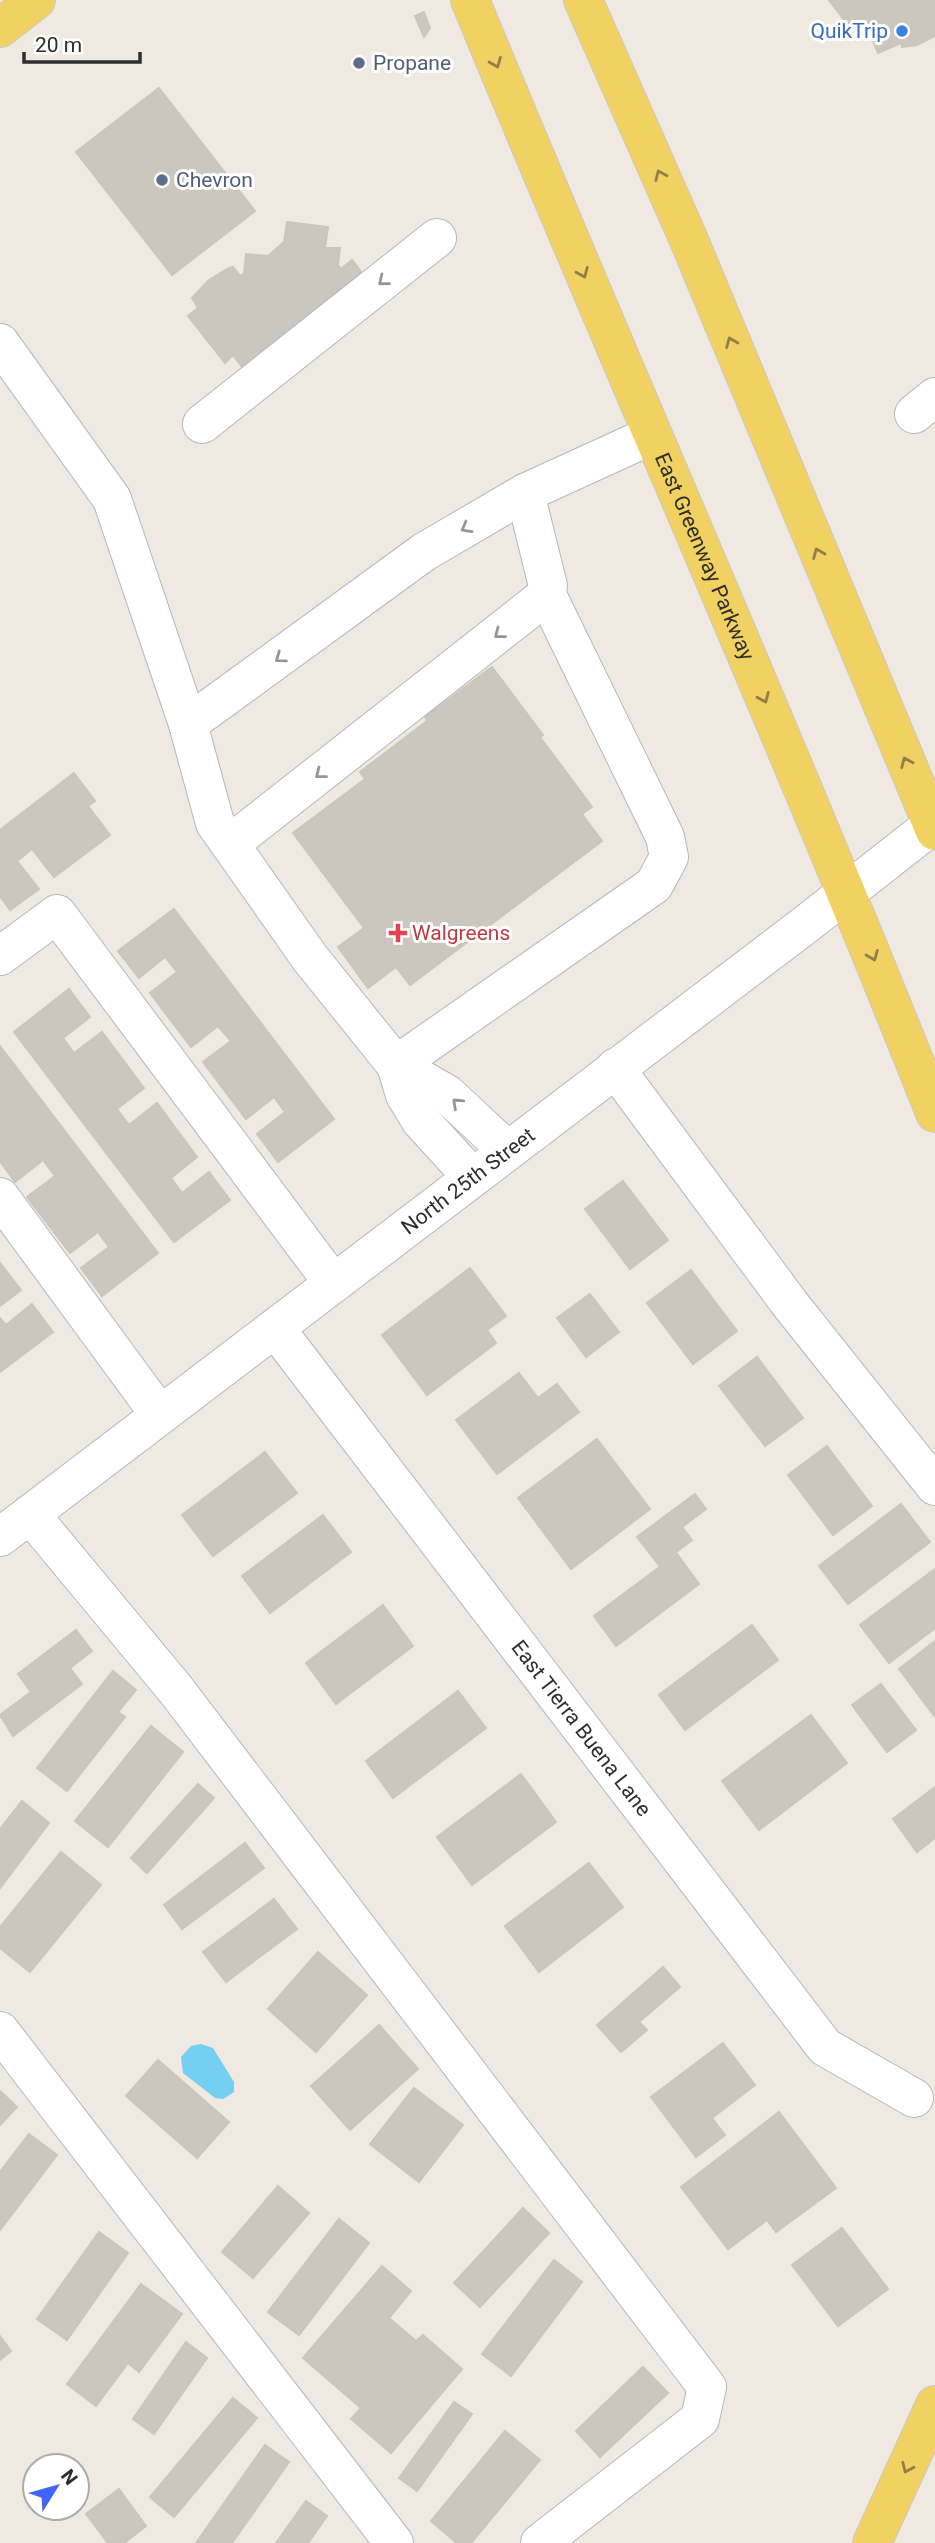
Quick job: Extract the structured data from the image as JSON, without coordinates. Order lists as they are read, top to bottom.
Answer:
{
  "streets": {
    "main road": ["East Greenway Parkway"],
    "street": ["North 25th Street", "East Tierra Buena Lane"]
  },
  "crossings": [
    ["East Greenway Parkway", "North 25th Street"],
    ["North 25th Street", "East Tierra Buena Lane"]
  ],
  "places": {
    "other": ["QuikTrip", "Propane", "Chevron"],
    "health": ["Walgreens"]
  },
  "scale_bar": "20 m",
  "north": "top right"
}
